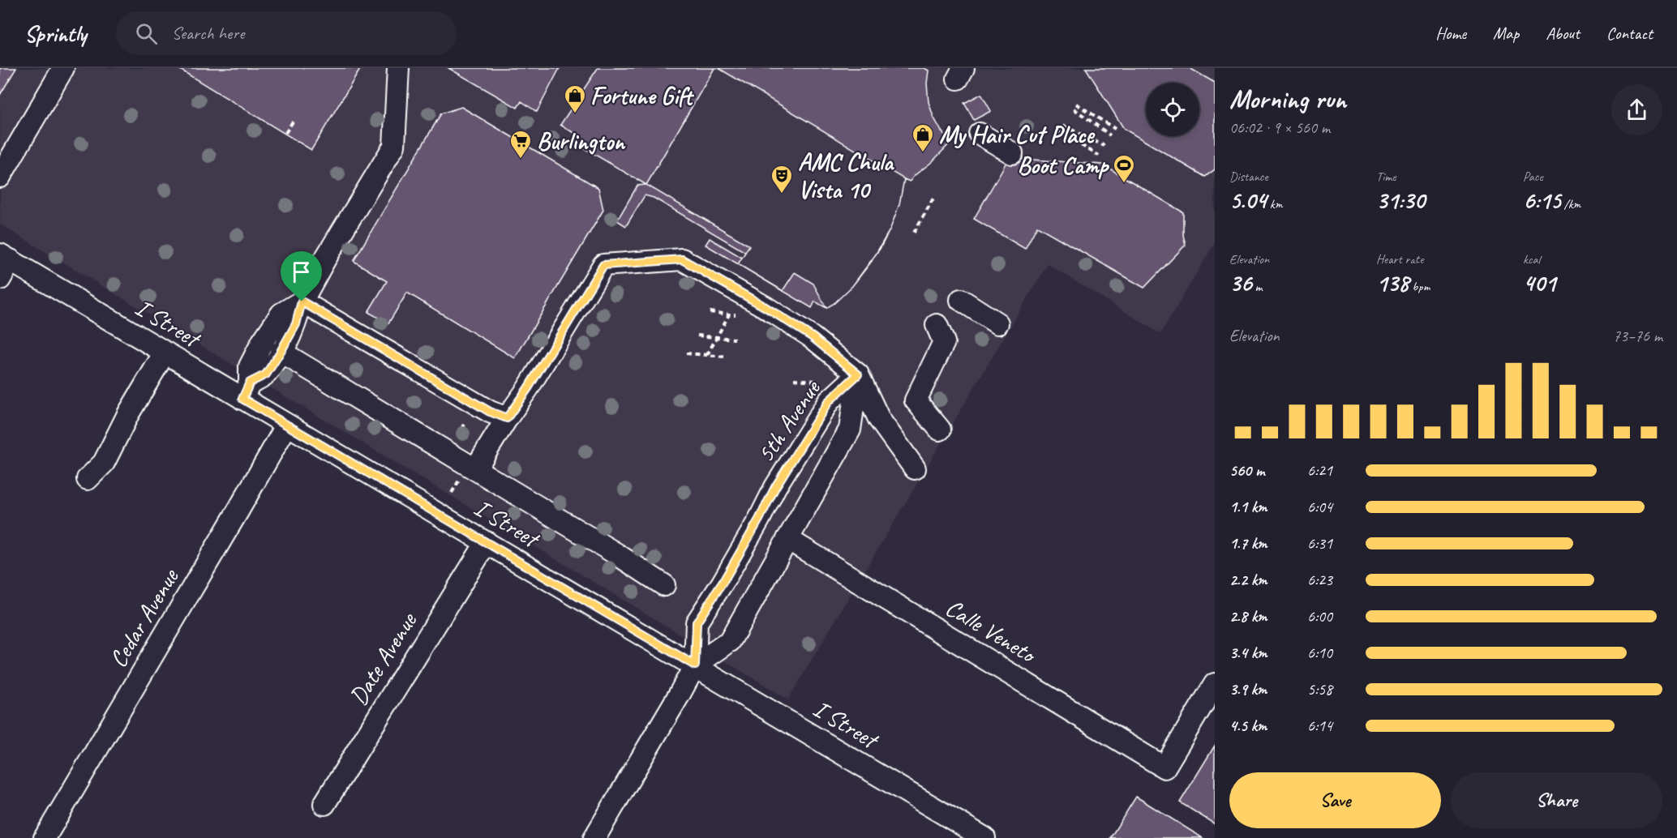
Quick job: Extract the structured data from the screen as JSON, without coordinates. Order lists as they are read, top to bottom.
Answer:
{
  "streets": {
    "street": [
      "I Street",
      "5th Avenue",
      "Cedar Avenue",
      "Calle Veneto",
      "Date Avenue"
    ]
  },
  "crossings": [
    ["I Street", "5th Avenue"],
    ["I Street", "Cedar Avenue"],
    ["I Street", "Date Avenue"],
    ["5th Avenue", "Calle Veneto"]
  ],
  "places": {
    "shop": ["Fortune Gift", "My Hair Cut Place"],
    "supermarket": ["Burlington"],
    "sports": ["Boot Camp"],
    "theatre": ["AMC Chula Vista 10"]
  },
  "page": {
    "header": "Sprintly",
    "search": "Search here",
    "nav": [
      "Home",
      "Map",
      "About",
      "Contact"
    ],
    "heading": ["Morning run", "06:02 · 9 × 560 m"],
    "stats": [
      ["Distance", "5.04 km"],
      ["Time", "31:30"],
      ["Pace", "6:15 /km"],
      ["Elevation", "36 m"],
      ["Heart rate", "138 bpm"],
      ["kcal", "401"]
    ],
    "chart": ["Elevation", "73–76 m"],
    "list": [
      {
        "name": "560 m",
        "note": "6:21"
      },
      {
        "name": "1.1 km",
        "note": "6:04"
      },
      {
        "name": "1.7 km",
        "note": "6:31"
      },
      {
        "name": "2.2 km",
        "note": "6:23"
      },
      {
        "name": "2.8 km",
        "note": "6:00"
      },
      {
        "name": "3.4 km",
        "note": "6:10"
      },
      {
        "name": "3.9 km",
        "note": "5:58"
      },
      {
        "name": "4.5 km",
        "note": "6:14"
      }
    ],
    "buttons": ["Save", "Share"]
  }
}
